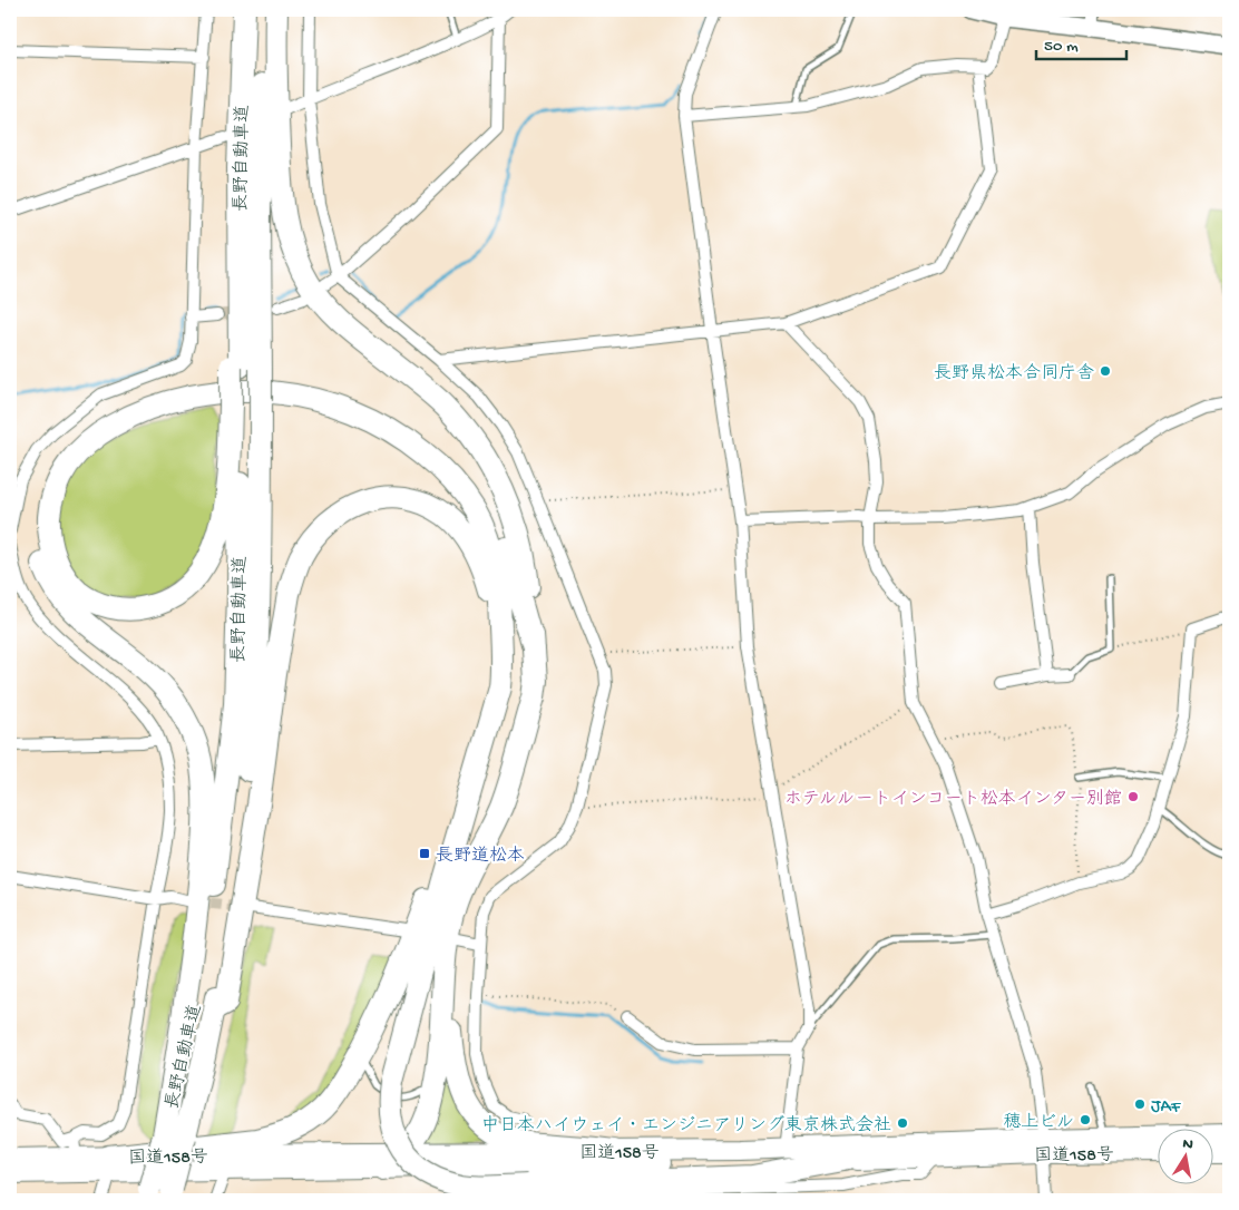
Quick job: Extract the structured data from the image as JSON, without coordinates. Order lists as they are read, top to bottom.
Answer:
{
  "streets": {
    "highway": ["長野自動車道", "国道158号"]
  },
  "places": {
    "other": [
      "長野県松本合同庁舎",
      "ホテルルートインコート松本インター別館",
      "JAF",
      "穂上ビル",
      "中日本ハイウェイ・エンジニアリング東京株式会社"
    ],
    "transit": ["長野道松本"]
  },
  "scale_bar": "50 m",
  "north": "top"
}
